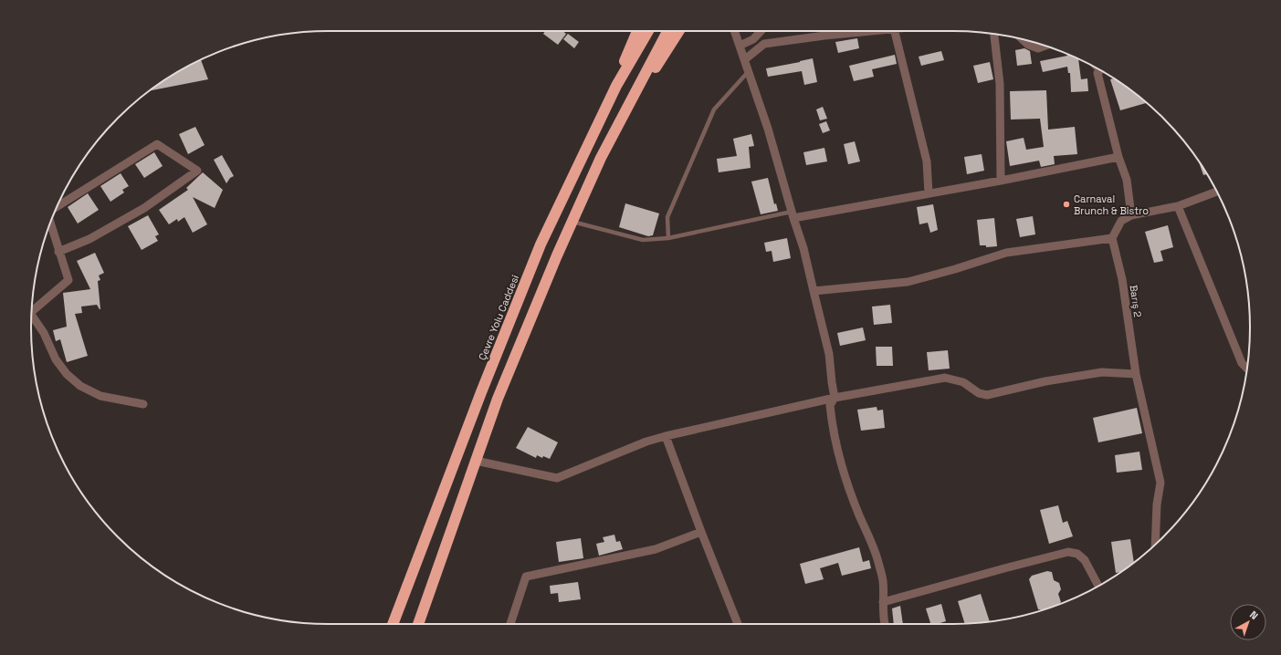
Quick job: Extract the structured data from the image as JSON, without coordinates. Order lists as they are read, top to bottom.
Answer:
{
  "streets": {
    "highway": ["Çevre Yolu Caddesi"],
    "street": ["Barış 2"]
  },
  "places": ["Carnaval Brunch & Bistro"],
  "north": "top right"
}
